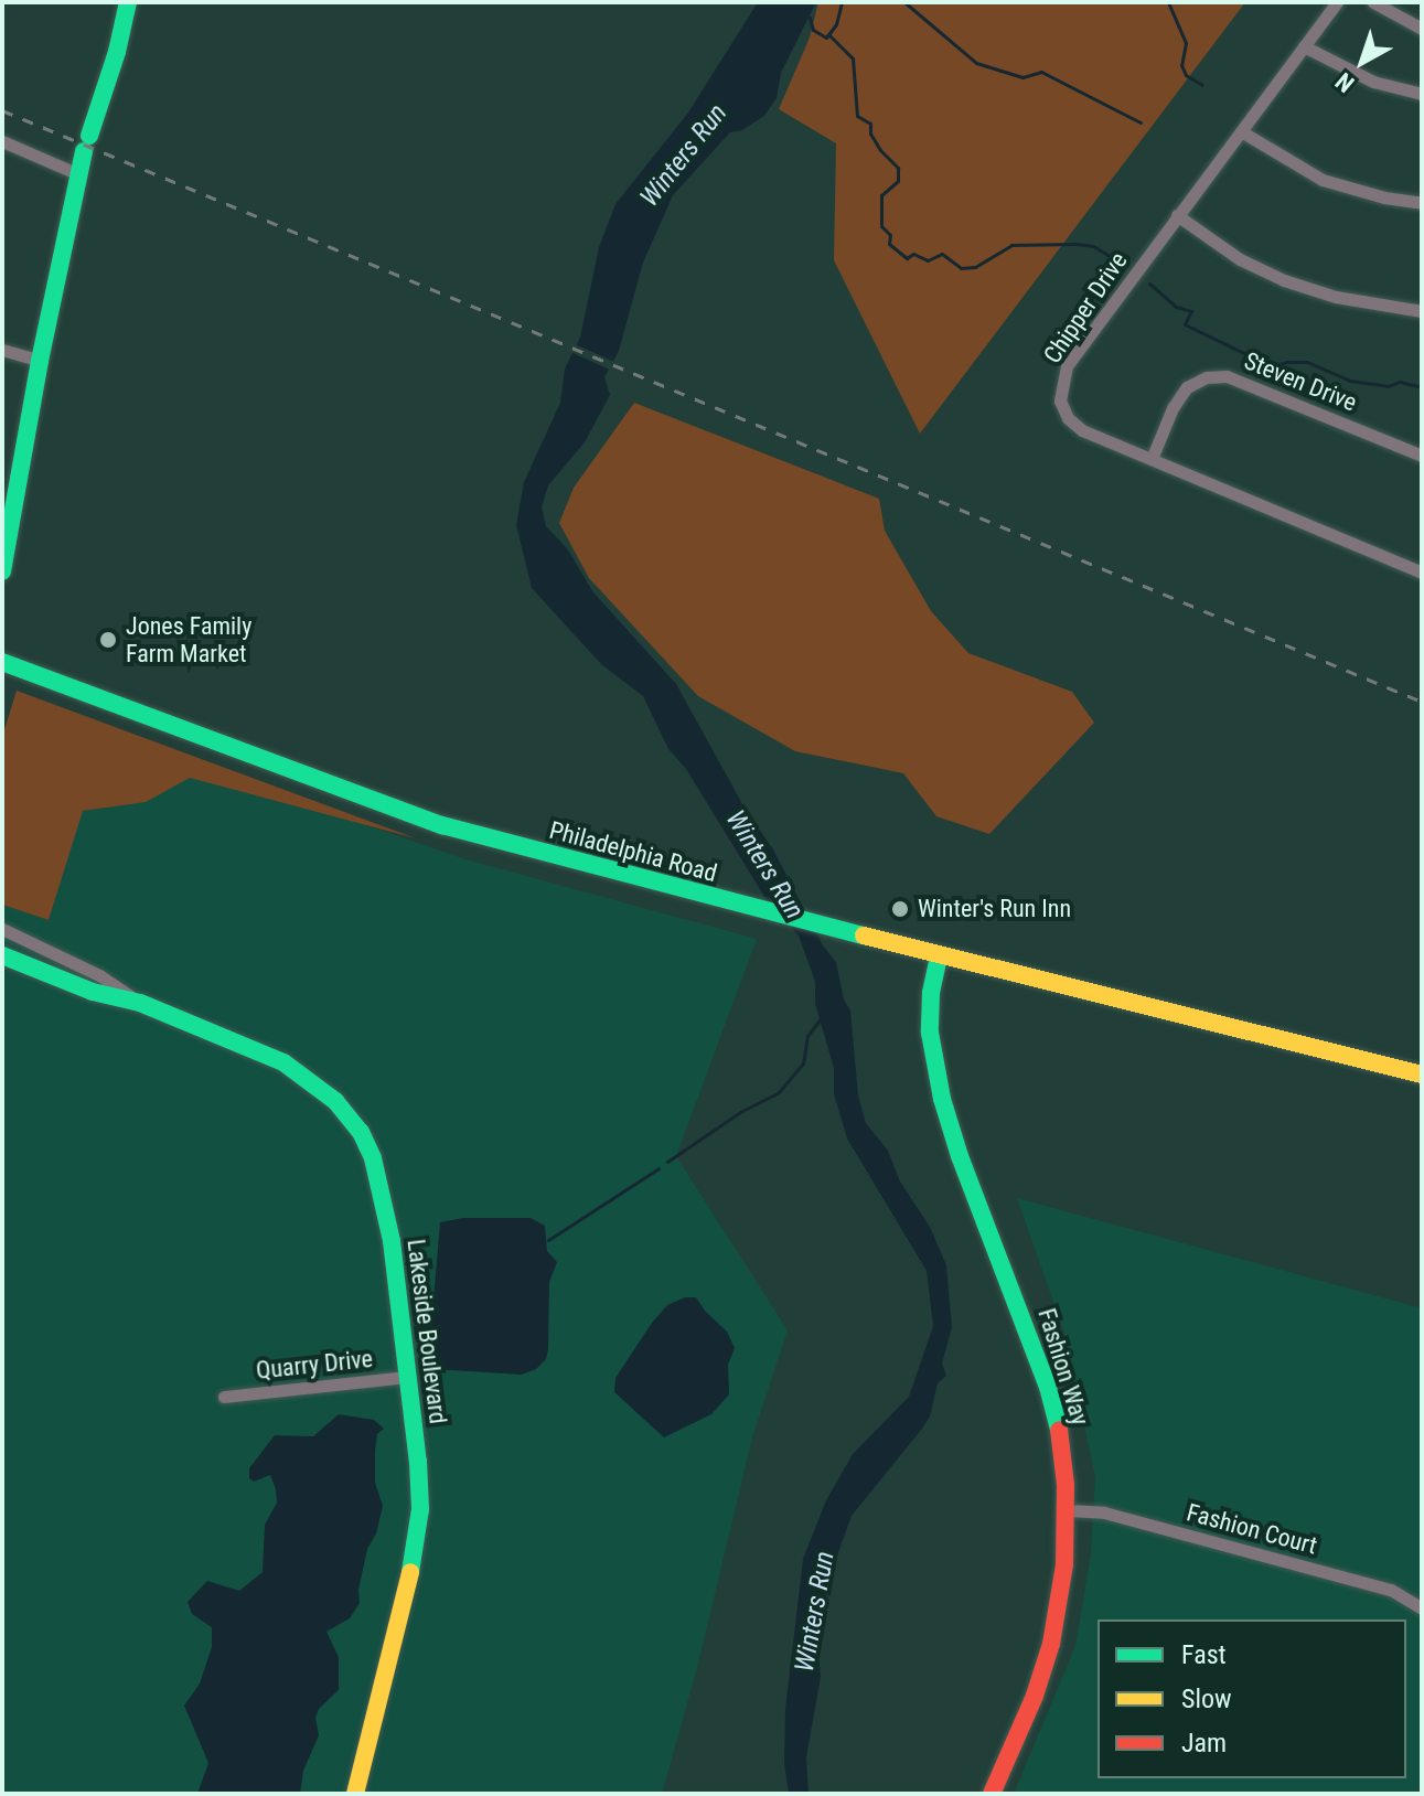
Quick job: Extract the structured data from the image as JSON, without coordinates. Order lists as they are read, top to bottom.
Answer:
{
  "streets": {
    "street": [
      "Chipper Drive",
      "Steven Drive",
      "Philadelphia Road",
      "Lakeside Boulevard",
      "Quarry Drive",
      "Fashion Way",
      "Fashion Court"
    ]
  },
  "crossings": [
    ["Chipper Drive", "Steven Drive"],
    ["Philadelphia Road", "Fashion Way"],
    ["Lakeside Boulevard", "Quarry Drive"],
    ["Fashion Way", "Fashion Court"]
  ],
  "water": ["Winters Run"],
  "places": ["Jones Family Farm Market", "Winter's Run Inn"],
  "legend": ["Fast", "Slow", "Jam"],
  "north": "bottom left"
}
